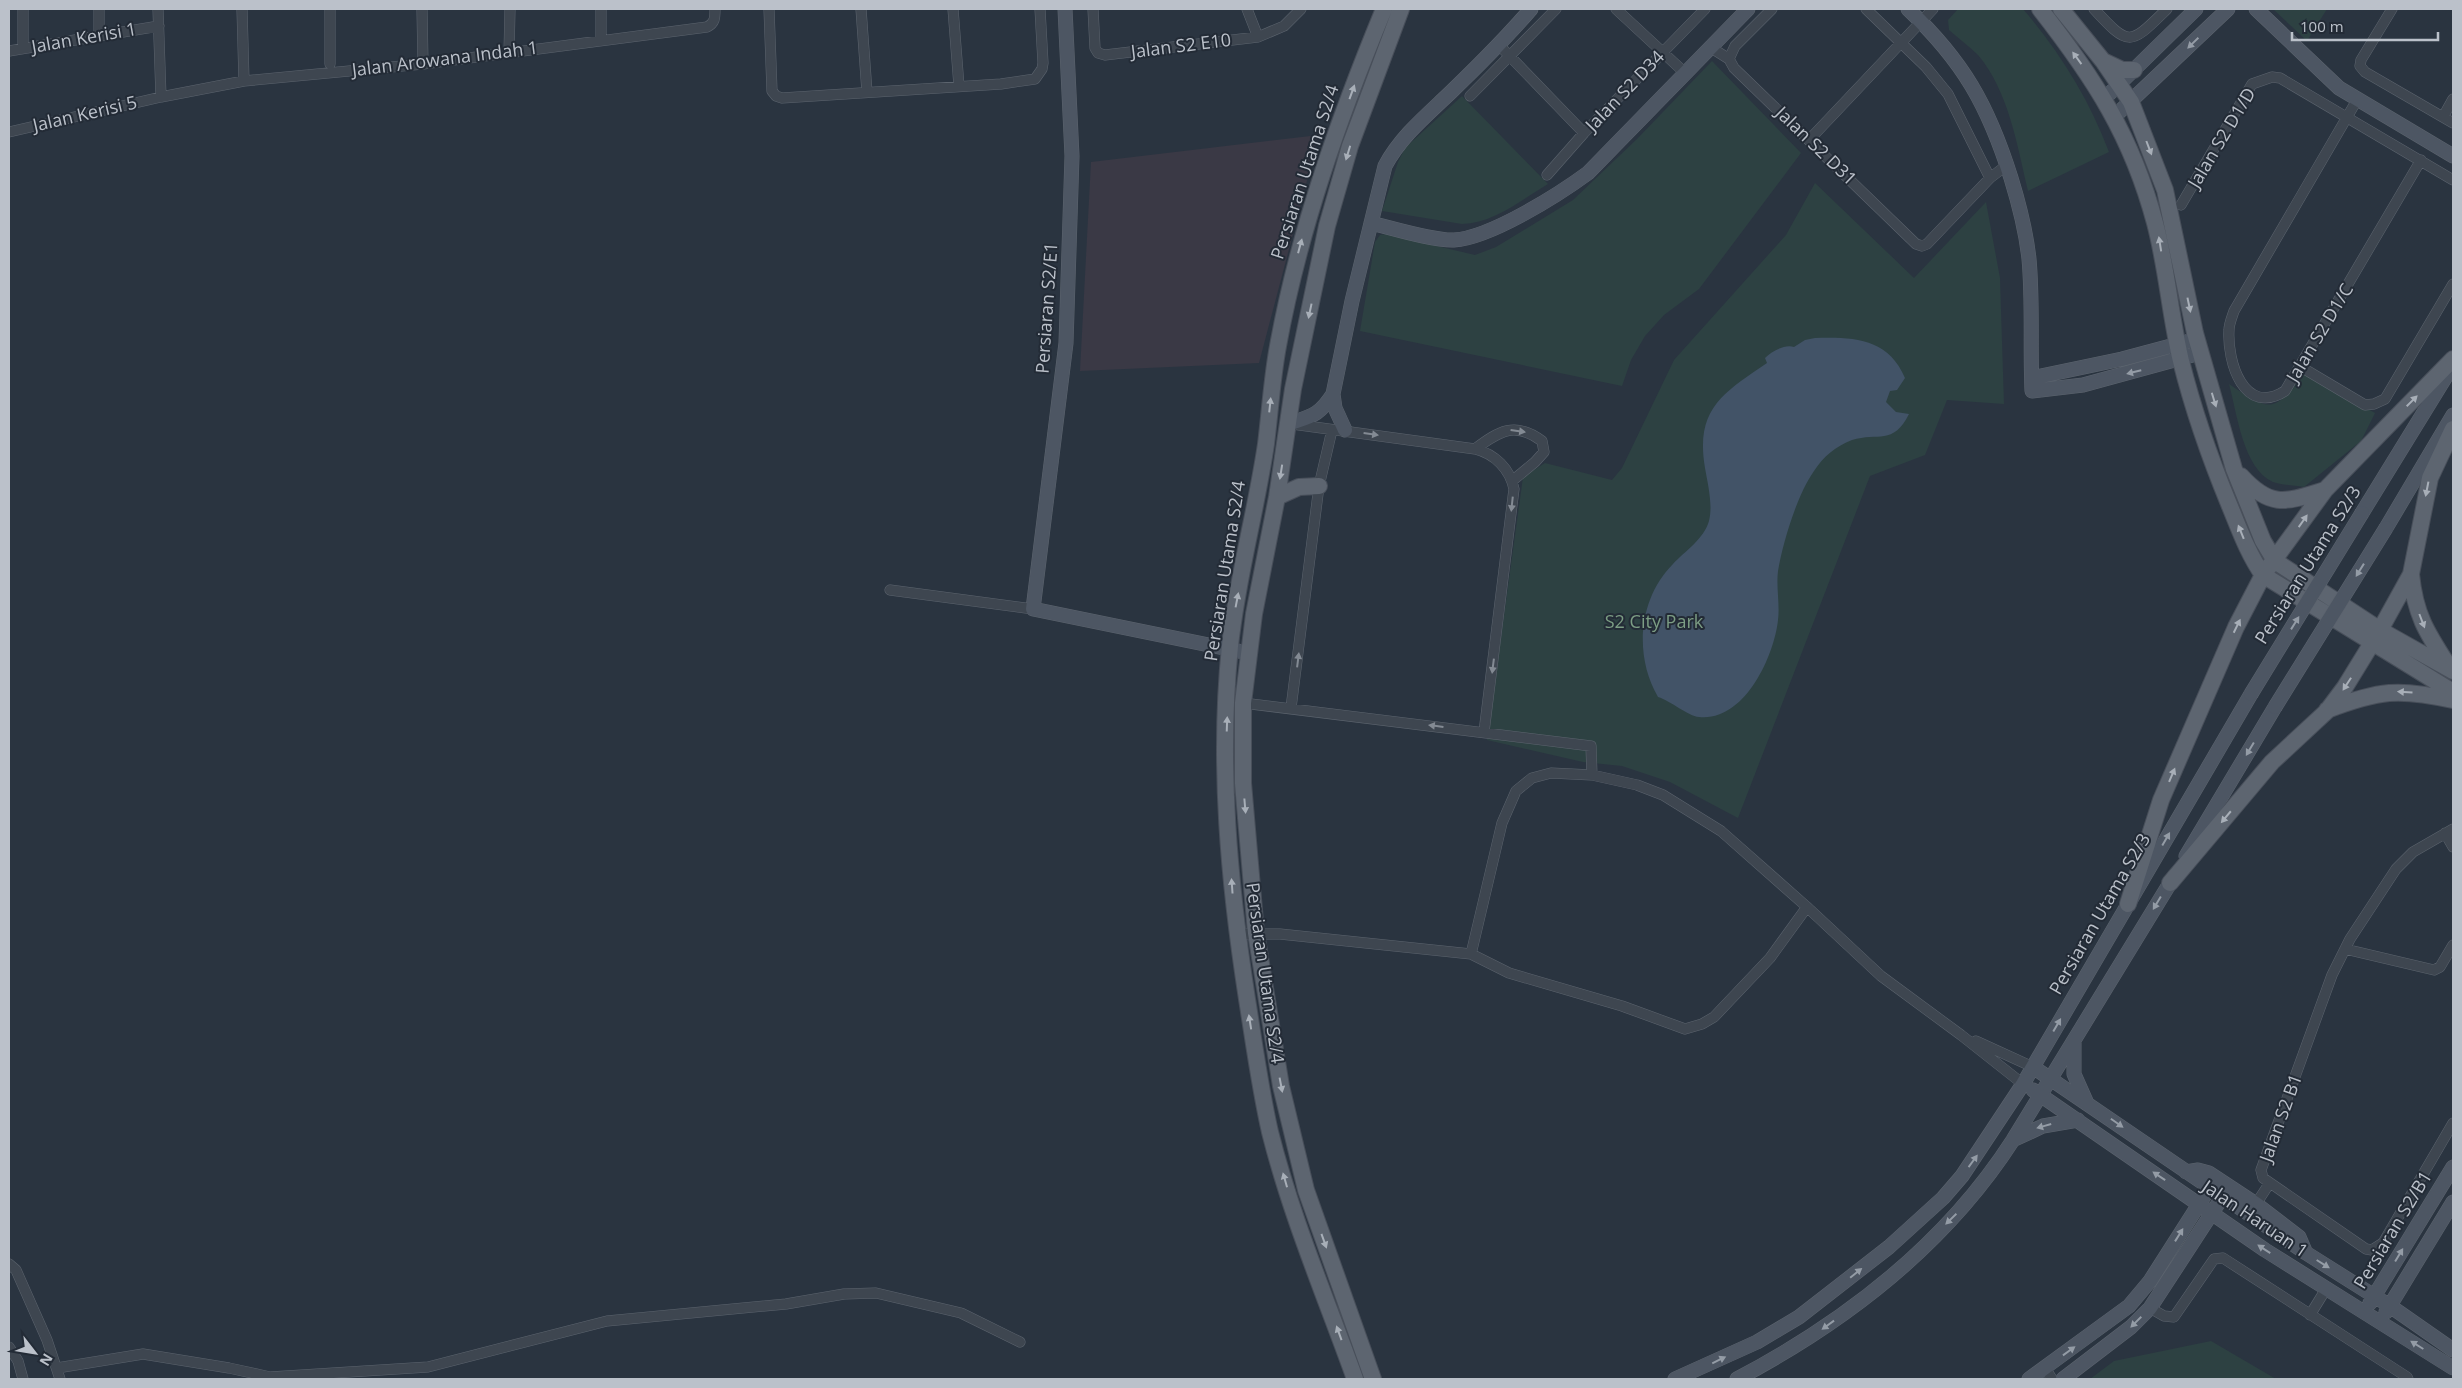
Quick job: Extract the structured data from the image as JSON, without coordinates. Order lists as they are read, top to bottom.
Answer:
{
  "streets": {
    "main road": [
      "Persiaran Utama S2/4",
      "Persiaran S2/E1",
      "Persiaran Utama S2/3",
      "Jalan Haruan 1",
      "Persiaran S2/B1"
    ],
    "street": [
      "Jalan Kerisi 1",
      "Jalan S2 E10",
      "Jalan Arowana Indah 1",
      "Jalan S2 D34",
      "Jalan Kerisi 5",
      "Jalan S2 D1/D",
      "Jalan S2 D31",
      "Jalan S2 D1/C",
      "Jalan S2 B1"
    ]
  },
  "crossings": [
    ["Jalan Arowana Indah 1", "Jalan Kerisi 5"],
    ["Jalan S2 D1/D", "Jalan S2 D1/C"],
    ["Persiaran Utama S2/3", "Jalan Haruan 1"],
    ["Jalan Haruan 1", "Persiaran S2/B1"]
  ],
  "parks": ["S2 City Park"],
  "scale_bar": "100 m",
  "north": "bottom right"
}
